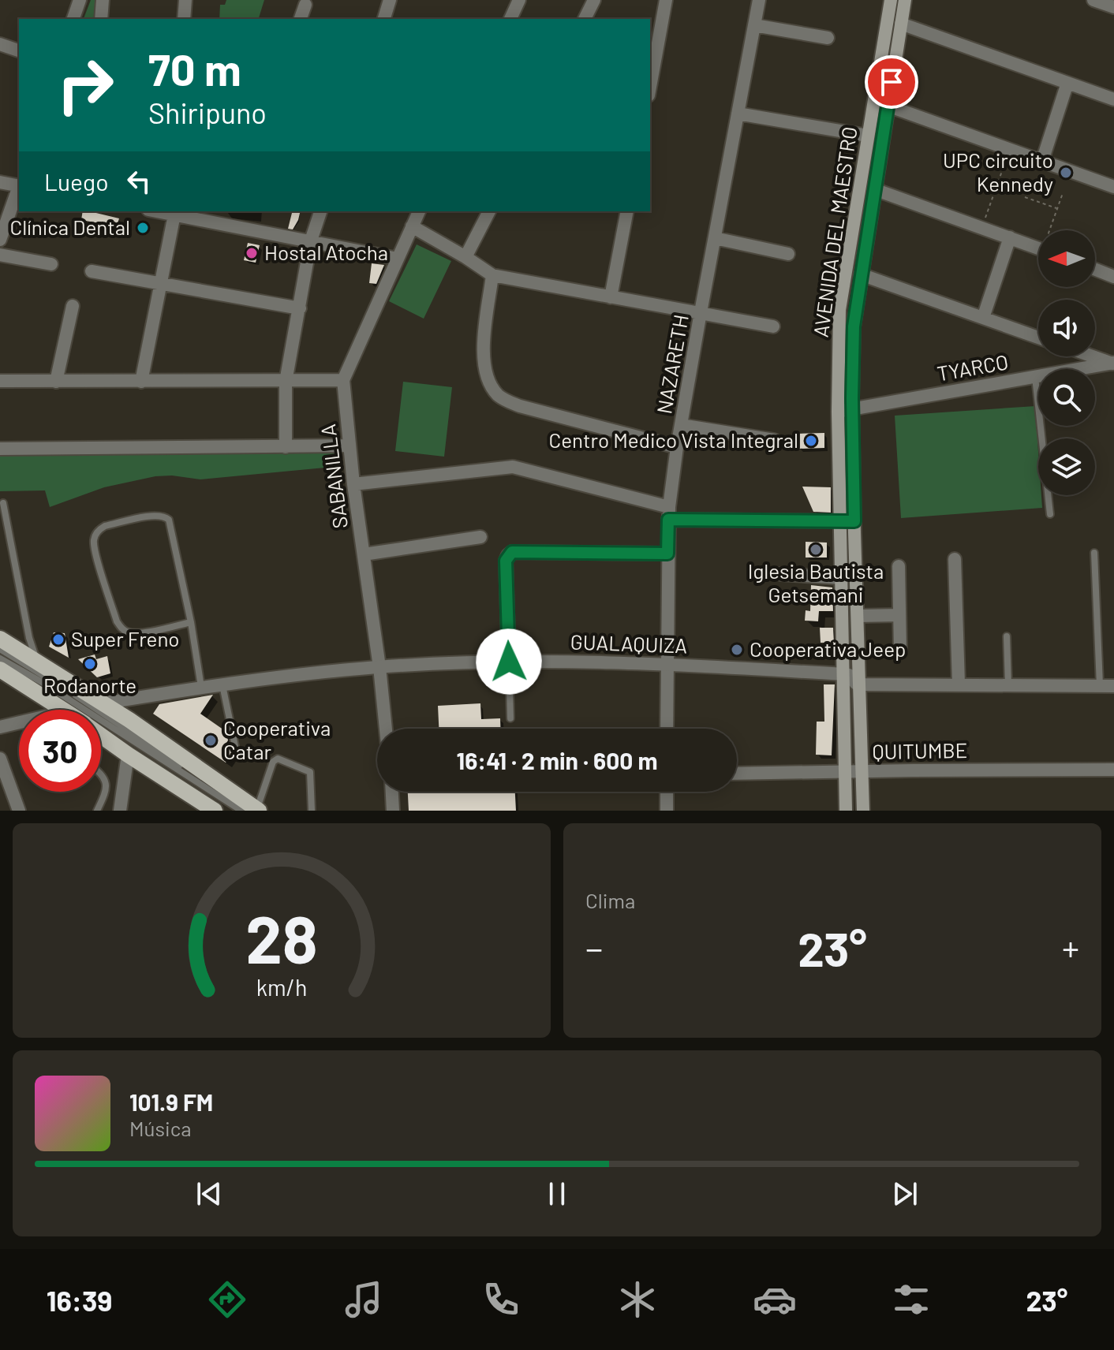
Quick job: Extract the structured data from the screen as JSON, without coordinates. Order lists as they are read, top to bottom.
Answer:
{
  "streets": {
    "main road": ["AVENIDA DEL MAESTRO"],
    "street": [
      "NAZARETH",
      "TYARCO",
      "SABANILLA",
      "GUALAQUIZA",
      "QUITUMBE"
    ]
  },
  "crossings": [
    ["AVENIDA DEL MAESTRO", "TYARCO"],
    ["AVENIDA DEL MAESTRO", "GUALAQUIZA"],
    ["AVENIDA DEL MAESTRO", "QUITUMBE"],
    ["NAZARETH", "GUALAQUIZA"],
    ["SABANILLA", "GUALAQUIZA"]
  ],
  "places": [
    "UPC circuito Kennedy",
    "Clínica Dental",
    "Hostal Atocha",
    "Centro Medico Vista Integral",
    "Iglesia Bautista Getsemani",
    "Super Freno",
    "Cooperativa Jeep",
    "Rodanorte",
    "Cooperativa Catar"
  ],
  "north": "left",
  "page": {
    "turn": ["70 m", "Shiripuno"],
    "then": "Luego",
    "limit": "30",
    "trip": "16:41 · 2 min · 600 m",
    "tile": "Clima",
    "heat": ["−", "23°", "+"],
    "song": ["101.9 FM", "Música"],
    "tabs": ["16:39", "23°"],
    "gauge": ["28", "km/h"]
  }
}
